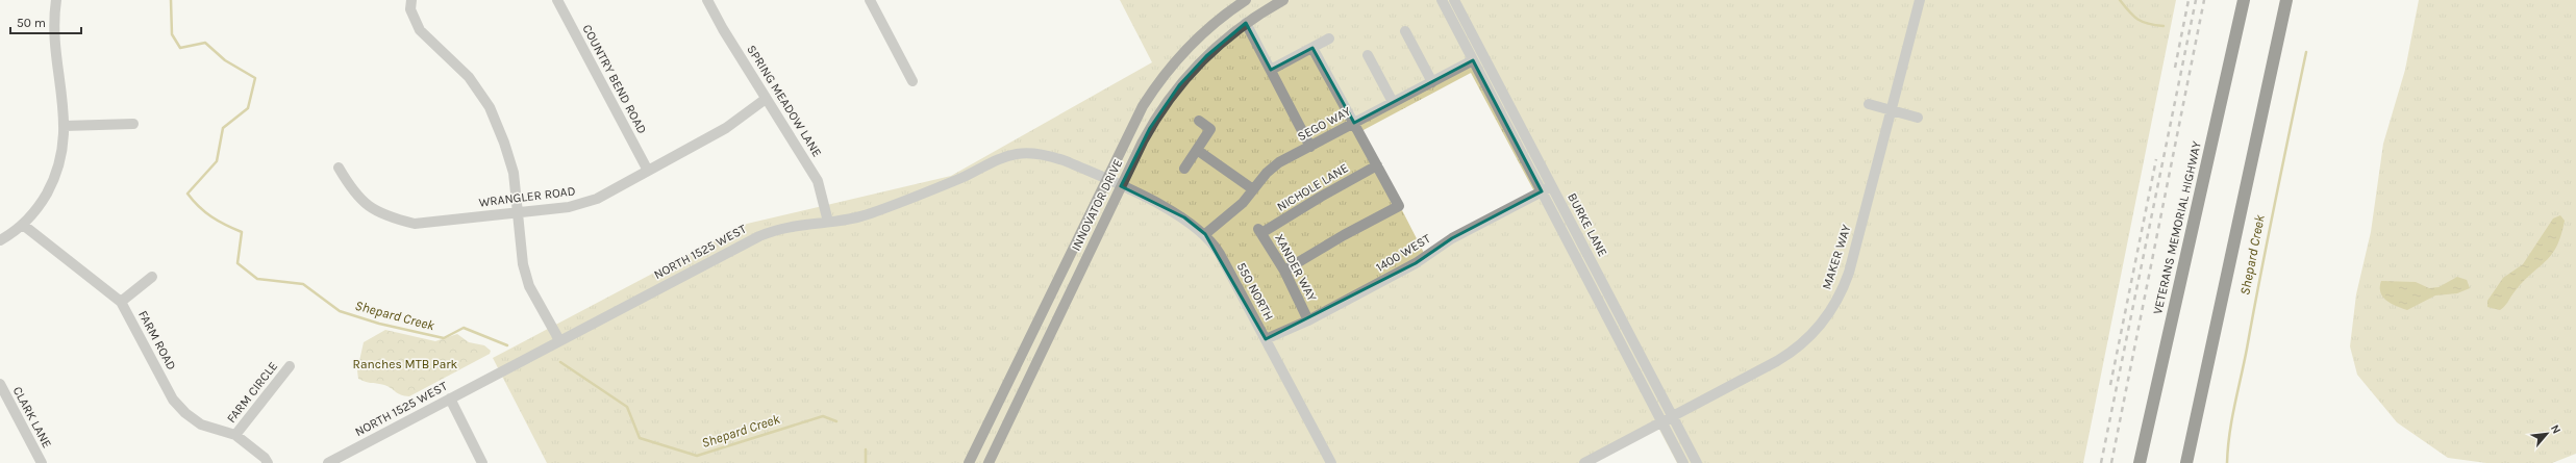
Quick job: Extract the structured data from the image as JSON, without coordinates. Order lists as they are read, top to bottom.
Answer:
{
  "streets": {
    "highway": ["VETERANS MEMORIAL HIGHWAY"],
    "main road": ["INNOVATOR DRIVE"],
    "street": [
      "COUNTRY BEND ROAD",
      "SPRING MEADOW LANE",
      "SEGO WAY",
      "NICHOLE LANE",
      "WRANGLER ROAD",
      "BURKE LANE",
      "NORTH 1525 WEST",
      "1400 WEST",
      "MAKER WAY",
      "XANDER WAY",
      "550 NORTH",
      "FARM ROAD",
      "FARM CIRCLE",
      "CLARK LANE"
    ]
  },
  "crossings": [
    ["COUNTRY BEND ROAD", "WRANGLER ROAD"],
    ["SPRING MEADOW LANE", "WRANGLER ROAD"],
    ["SPRING MEADOW LANE", "NORTH 1525 WEST"],
    ["SEGO WAY", "BURKE LANE"],
    ["SEGO WAY", "550 NORTH"],
    ["NICHOLE LANE", "XANDER WAY"],
    ["INNOVATOR DRIVE", "NORTH 1525 WEST"],
    ["INNOVATOR DRIVE", "550 NORTH"],
    ["BURKE LANE", "1400 WEST"],
    ["BURKE LANE", "MAKER WAY"],
    ["NORTH 1525 WEST", "550 NORTH"],
    ["1400 WEST", "XANDER WAY"],
    ["1400 WEST", "550 NORTH"],
    ["FARM ROAD", "FARM CIRCLE"]
  ],
  "water": ["Shepard Creek"],
  "parks": ["Ranches MTB Park"],
  "scale_bar": "50 m",
  "north": "top right"
}
